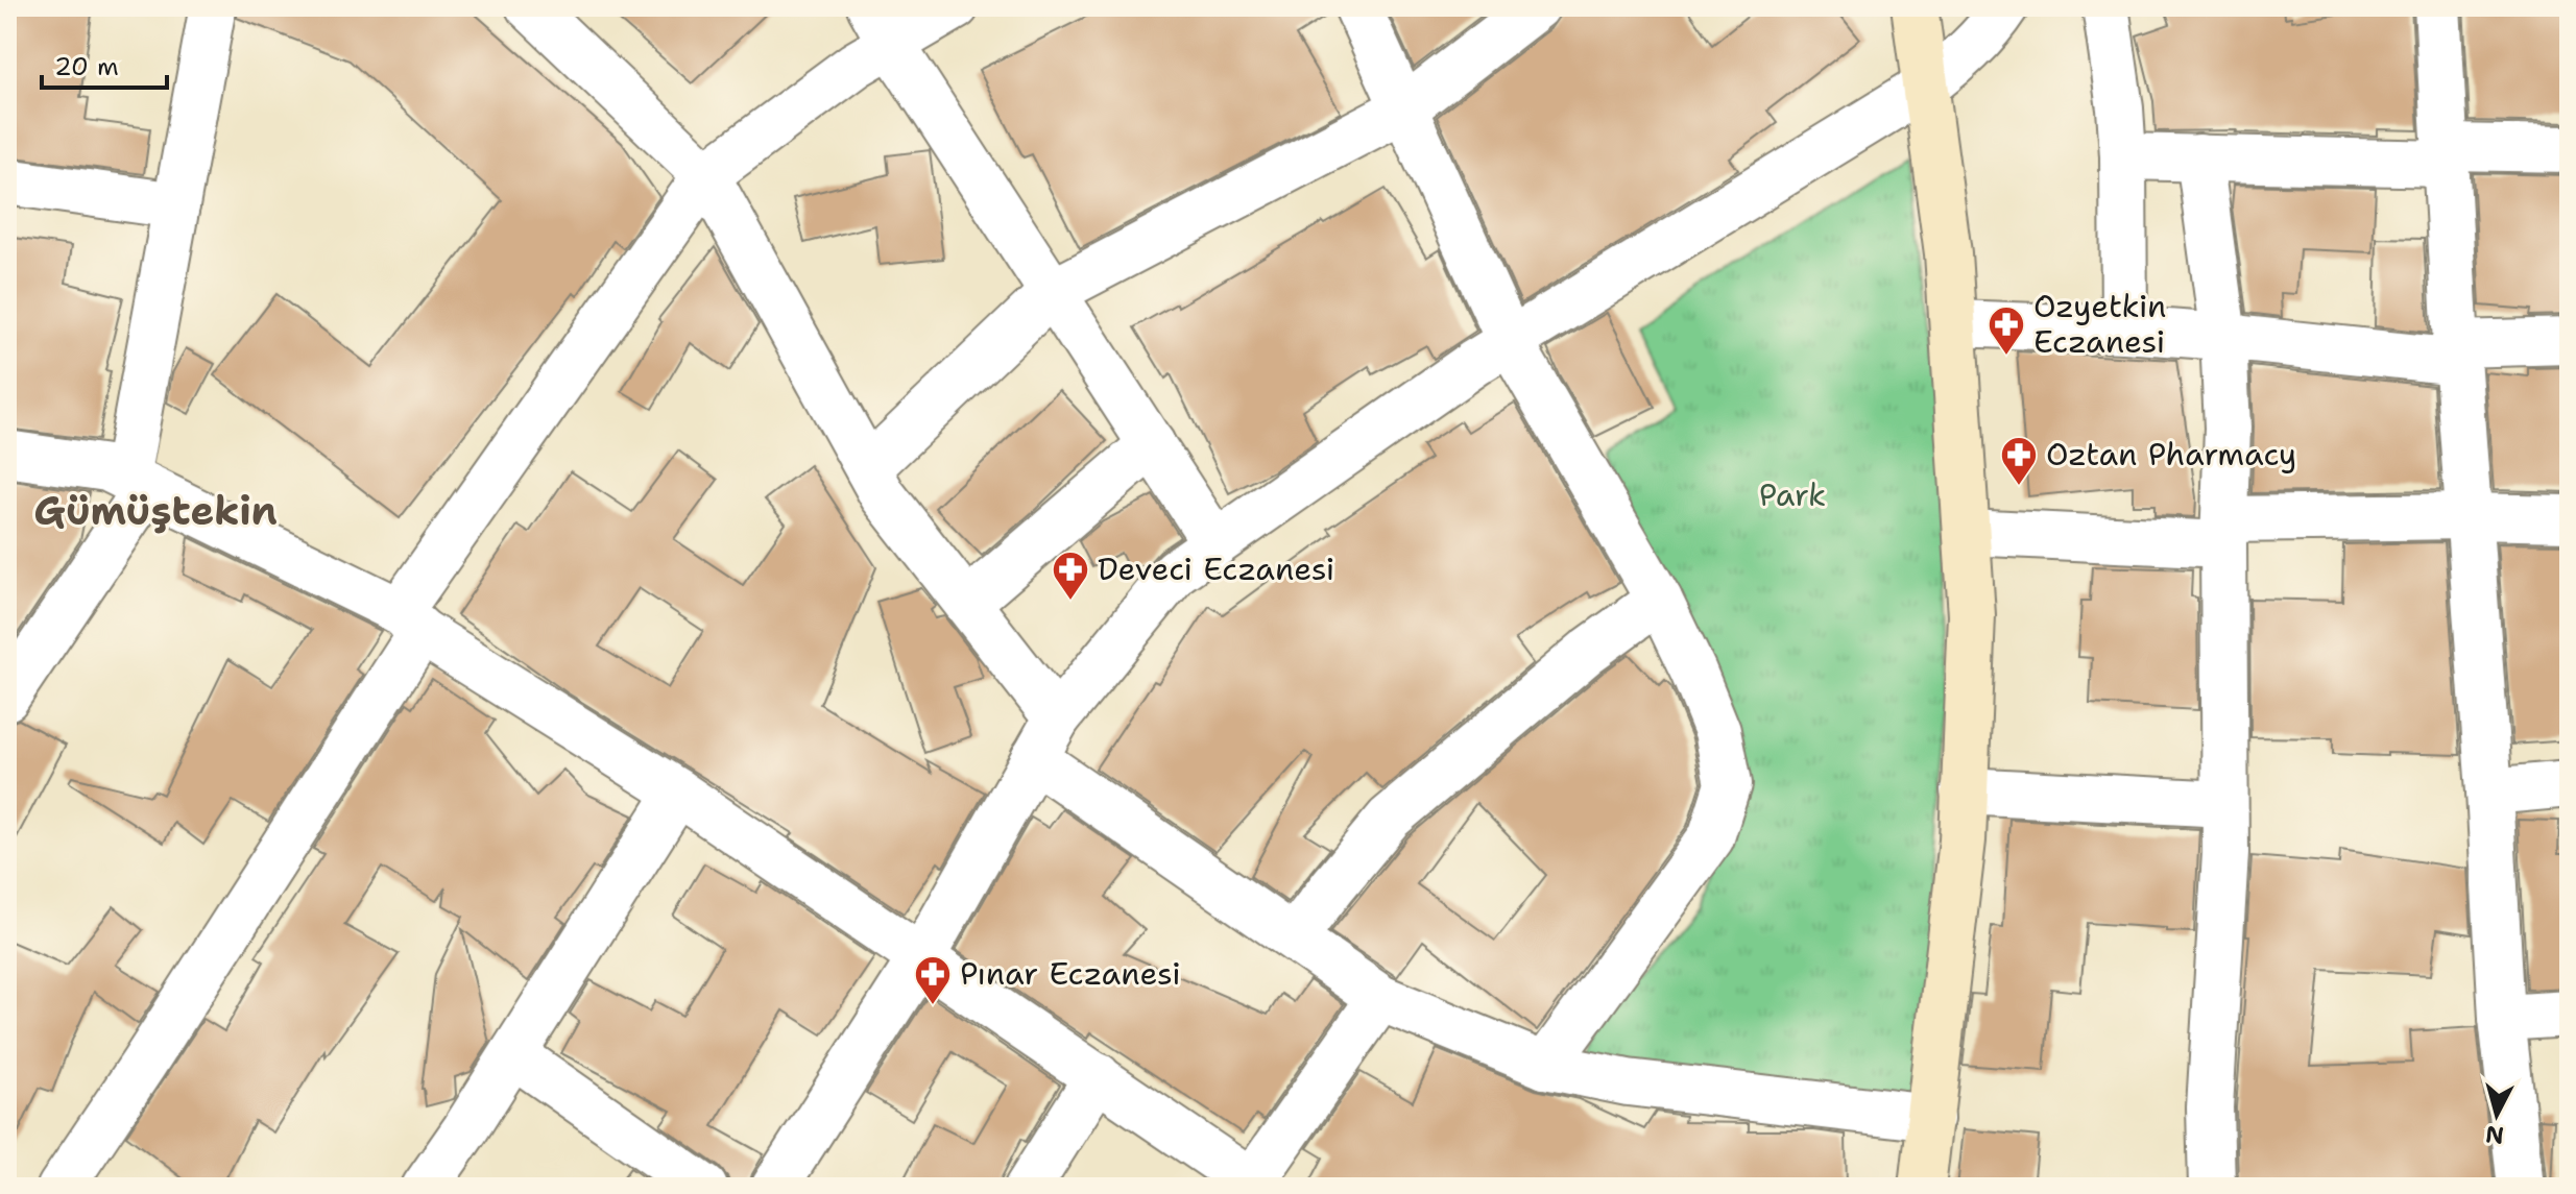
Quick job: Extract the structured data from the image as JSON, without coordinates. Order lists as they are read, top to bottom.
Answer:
{
  "districts": ["Gümüştekin"],
  "parks": ["Park"],
  "places": {
    "pharmacy": [
      "Ozyetkin Eczanesi",
      "Oztan Pharmacy",
      "Deveci Eczanesi",
      "Pınar Eczanesi"
    ]
  },
  "scale_bar": "20 m",
  "north": "bottom"
}
